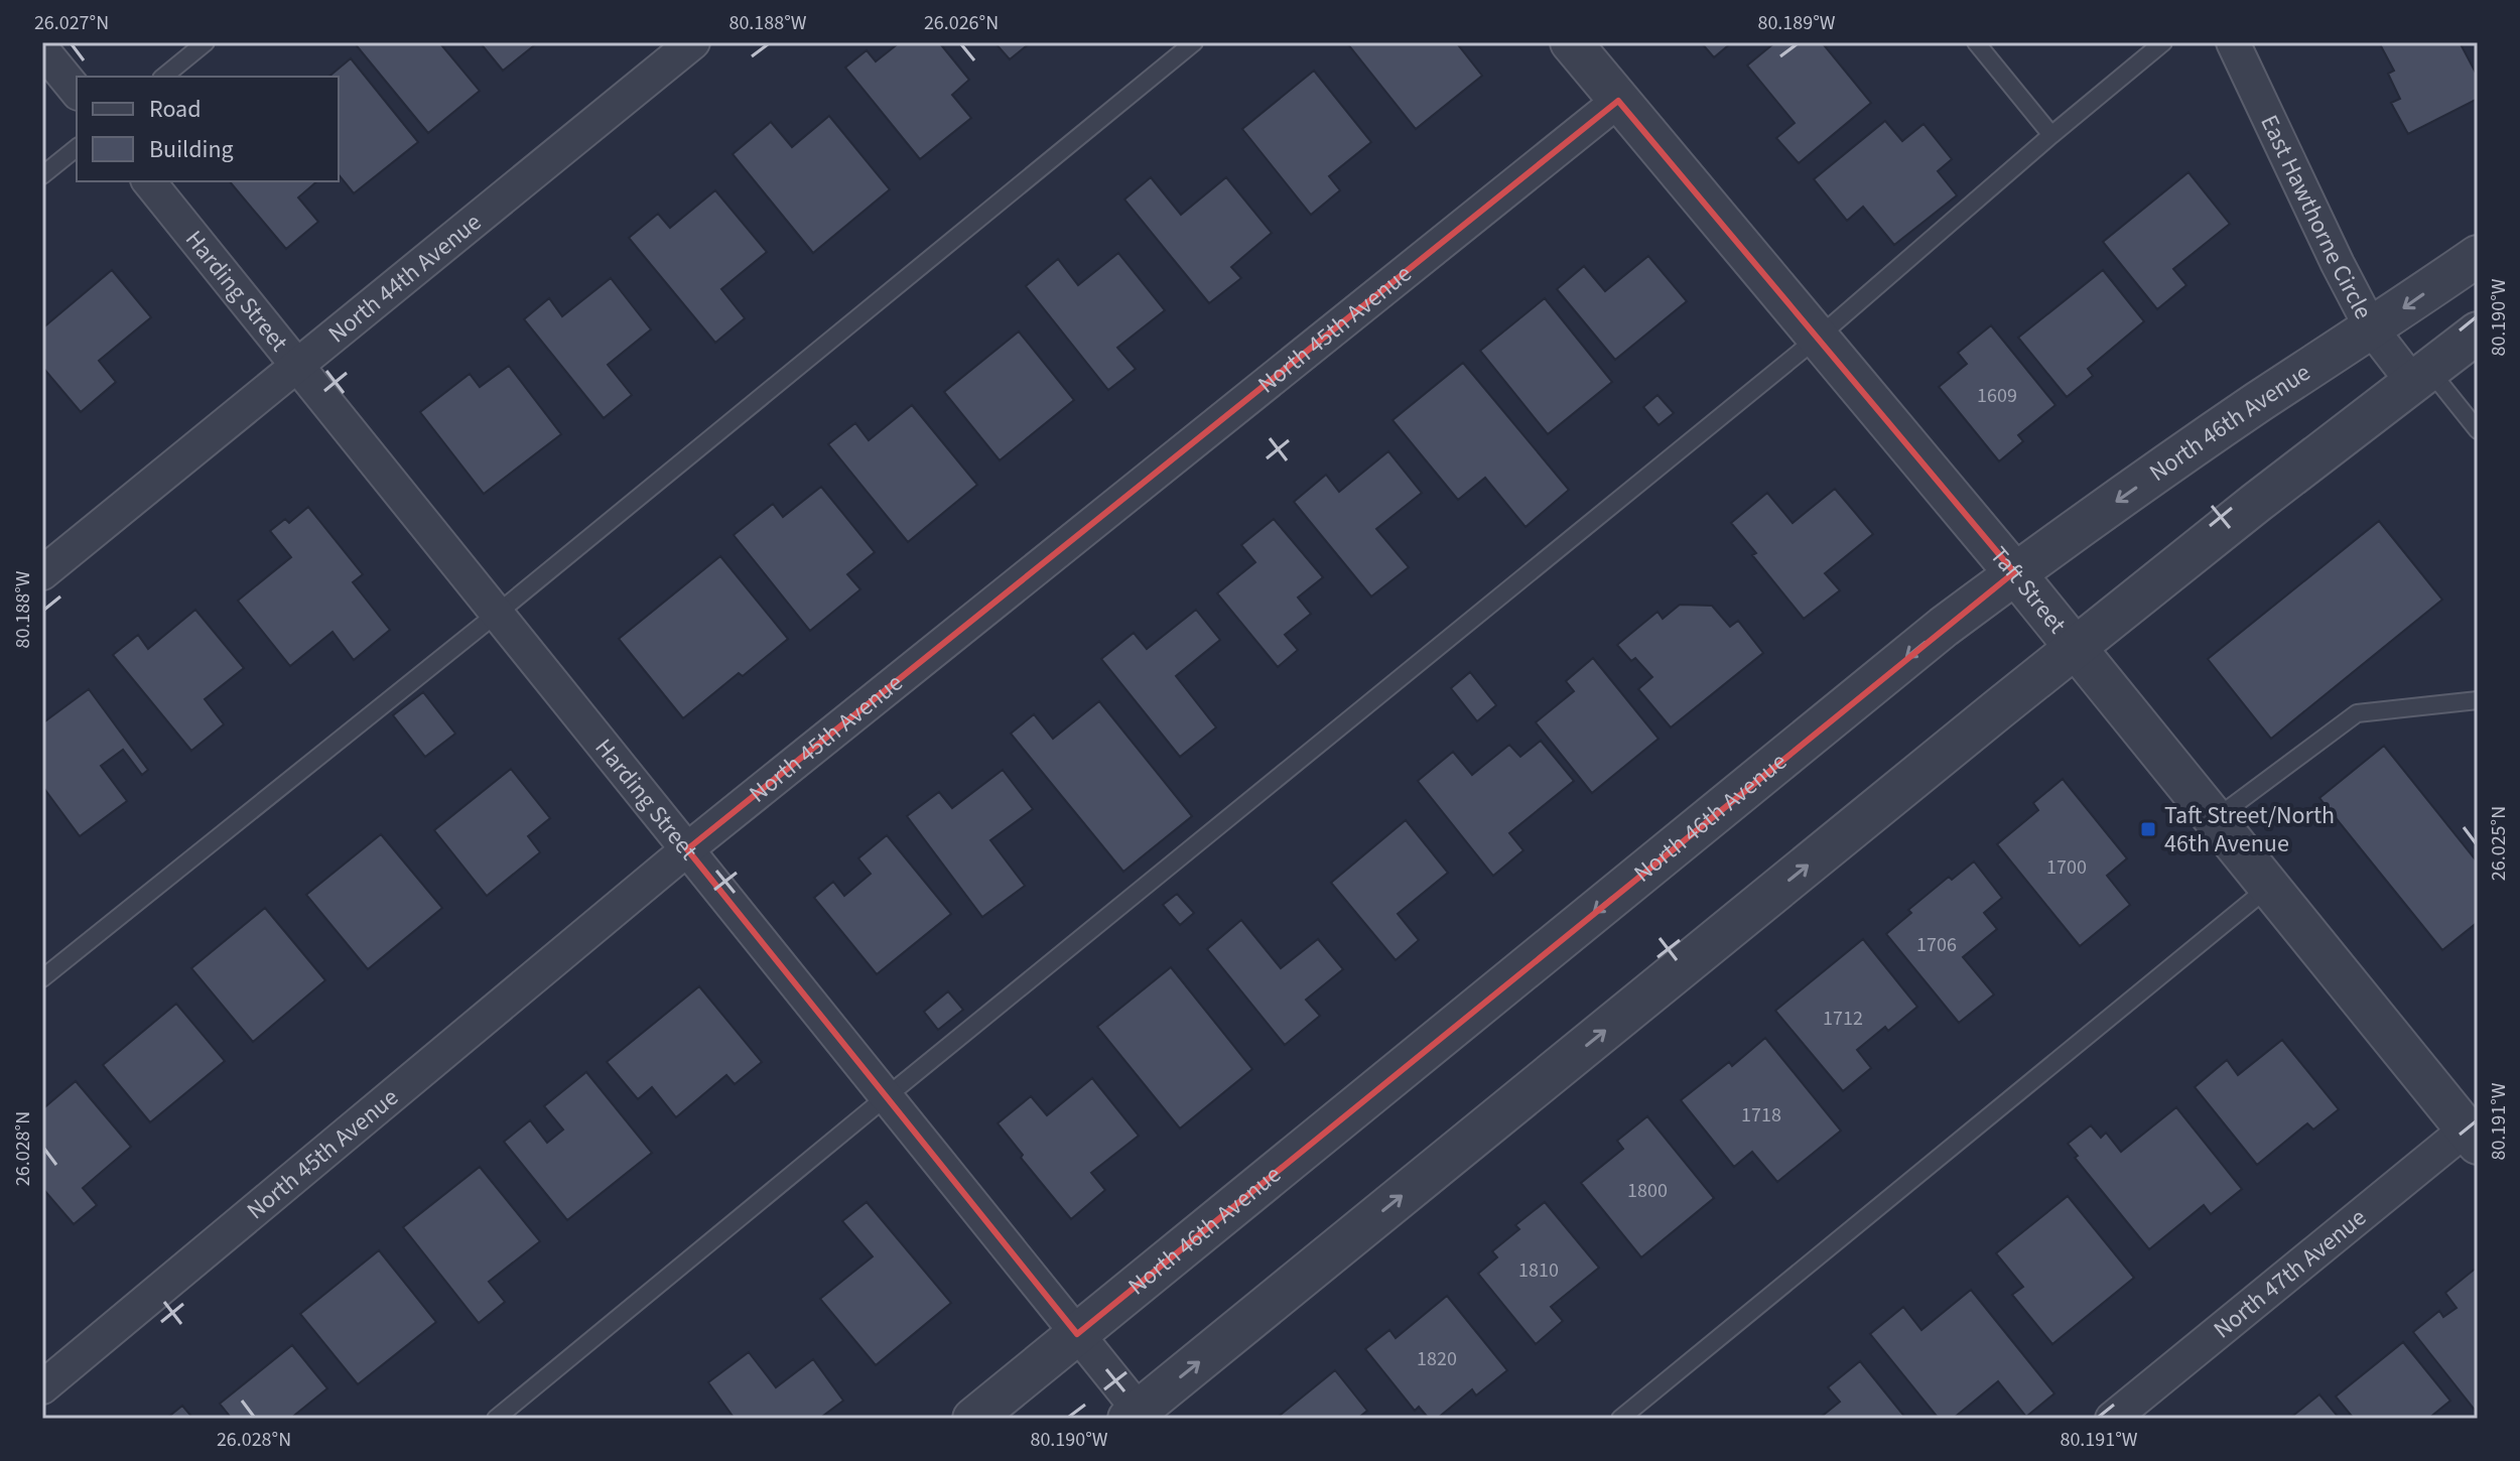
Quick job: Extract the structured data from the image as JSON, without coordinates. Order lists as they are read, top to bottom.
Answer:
{
  "streets": {
    "street": [
      "East Hawthorne Circle",
      "North 44th Avenue",
      "Harding Street",
      "North 45th Avenue",
      "North 46th Avenue",
      "Taft Street",
      "North 47th Avenue"
    ]
  },
  "crossings": [
    ["East Hawthorne Circle", "North 46th Avenue"],
    ["North 44th Avenue", "Harding Street"],
    ["Harding Street", "North 45th Avenue"],
    ["Harding Street", "North 46th Avenue"],
    ["North 45th Avenue", "Taft Street"],
    ["North 46th Avenue", "Taft Street"],
    ["Taft Street", "North 47th Avenue"]
  ],
  "places": {
    "transit": ["Taft Street/North 46th Avenue"]
  },
  "house_numbers": [
    "1609",
    "1700",
    "1706",
    "1712",
    "1718",
    "1800",
    "1810",
    "1820"
  ],
  "legend": ["Road", "Building"],
  "coordinates": [
    "26.027°N",
    "80.188°W",
    "26.026°N",
    "80.189°W",
    "80.190°W",
    "26.025°N",
    "80.191°W",
    "26.028°N"
  ]
}
